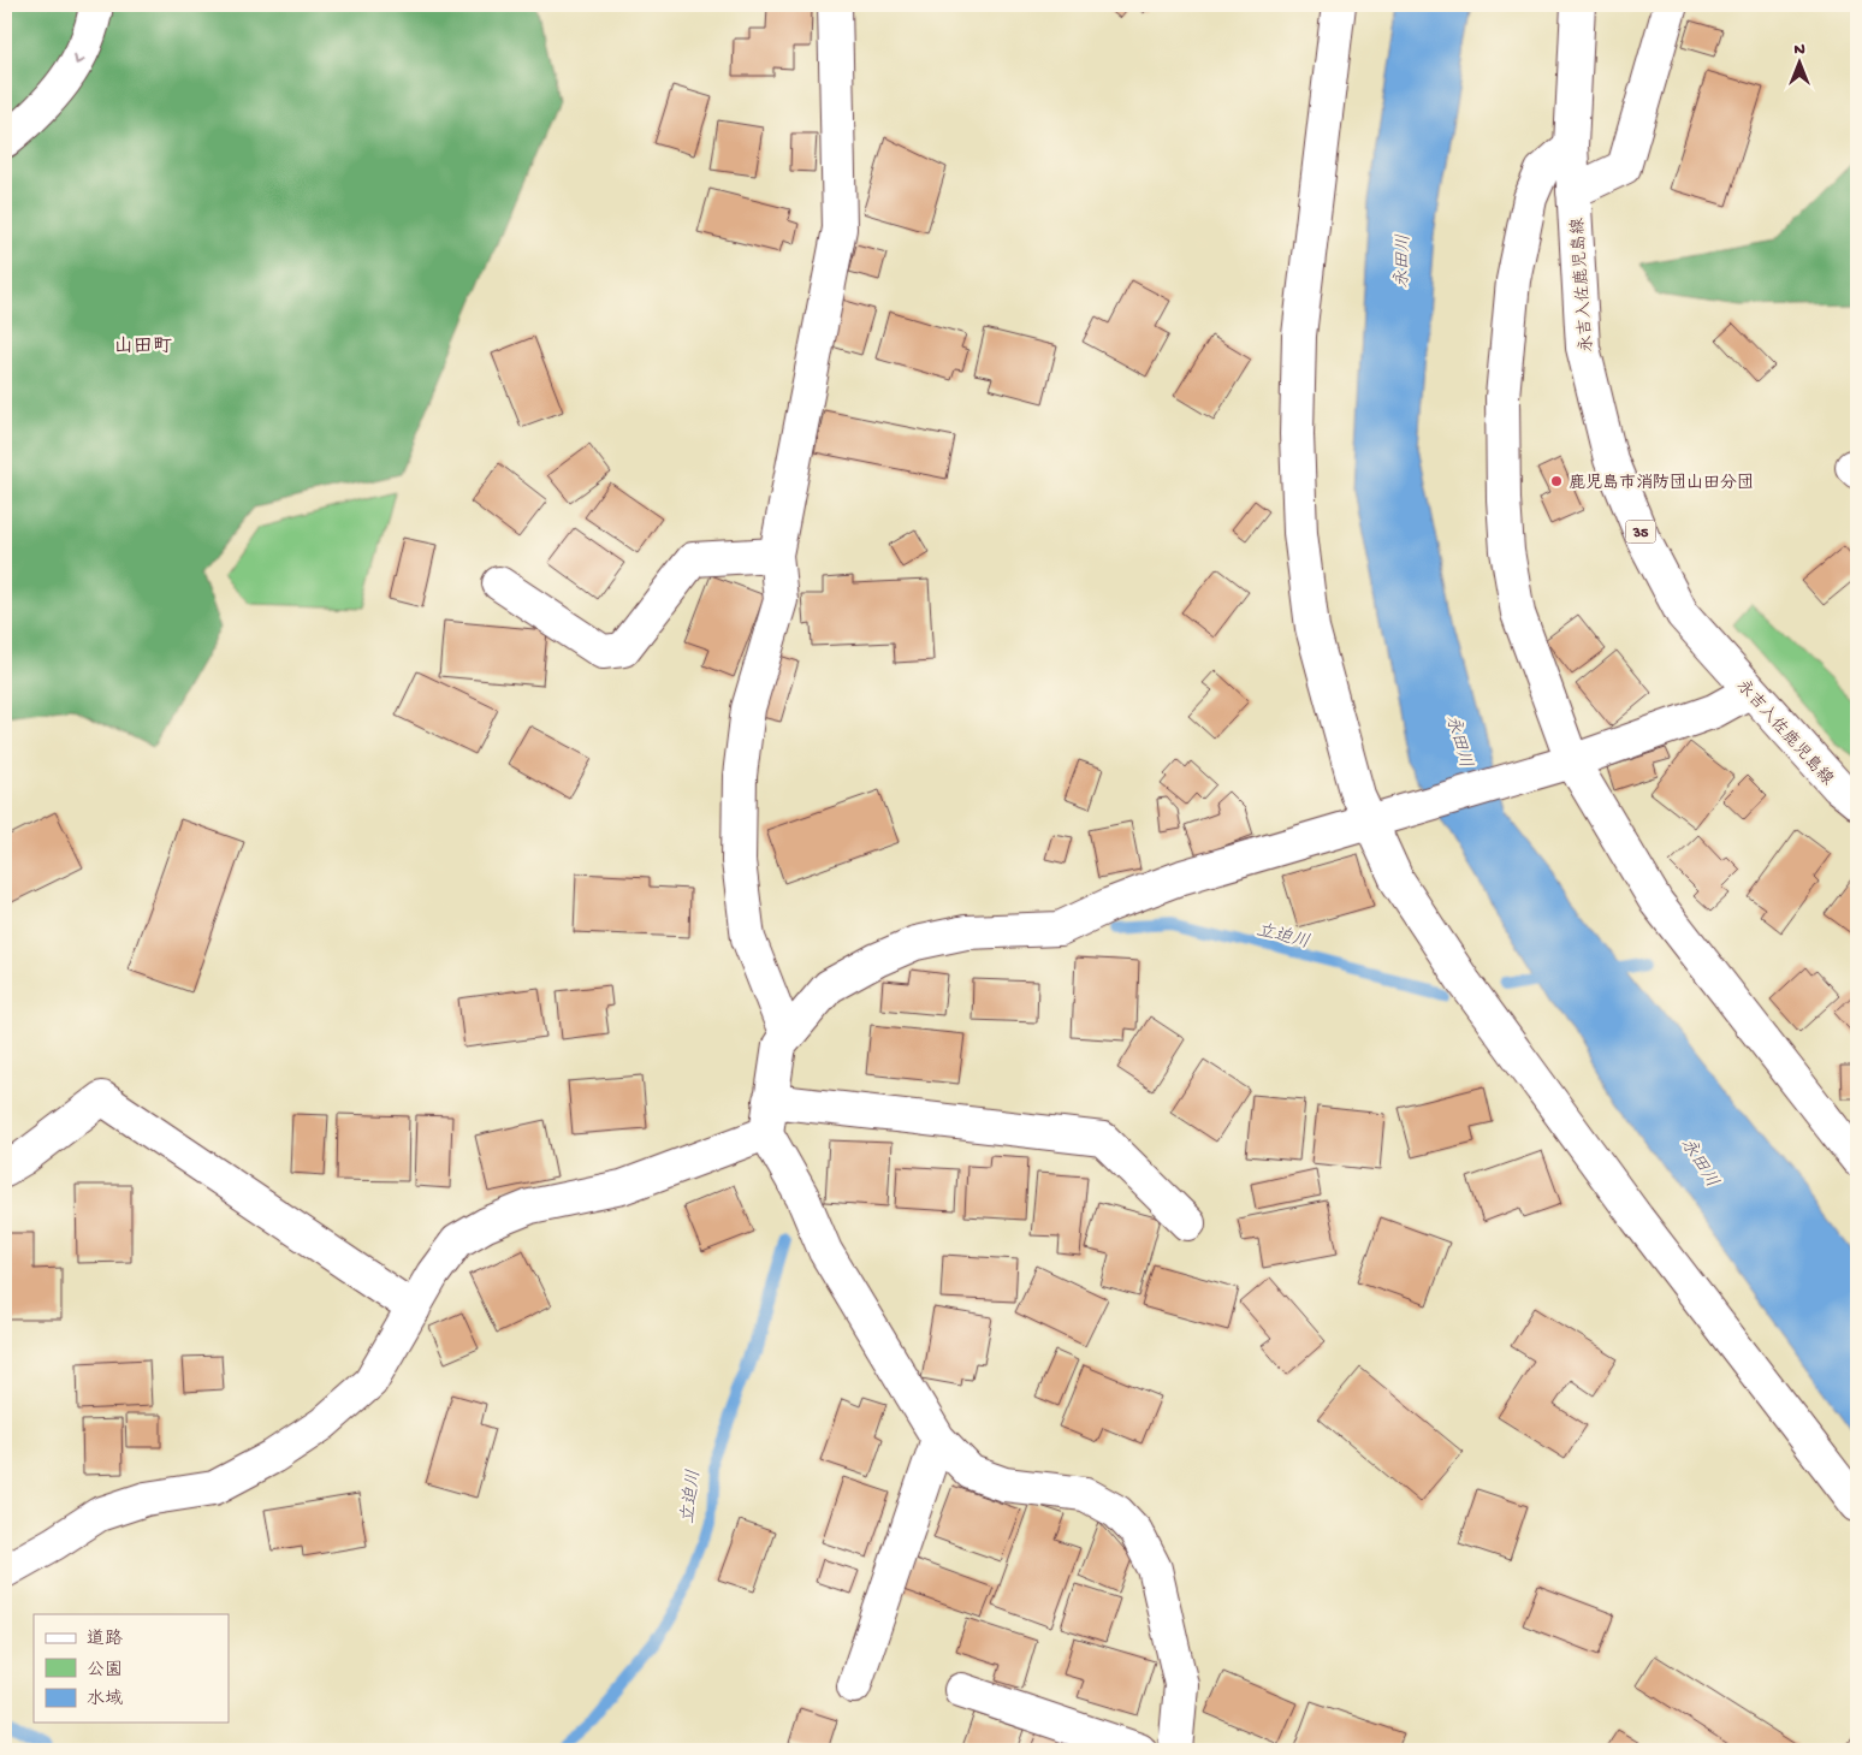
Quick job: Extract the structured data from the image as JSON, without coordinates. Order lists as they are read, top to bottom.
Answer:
{
  "streets": {
    "street": ["永吉入佐鹿児島線", "35"]
  },
  "districts": ["山田町"],
  "water": ["永田川", "立迫川"],
  "places": ["鹿児島市消防団山田分団"],
  "legend": ["道路", "公園", "水域"],
  "north": "top"
}
